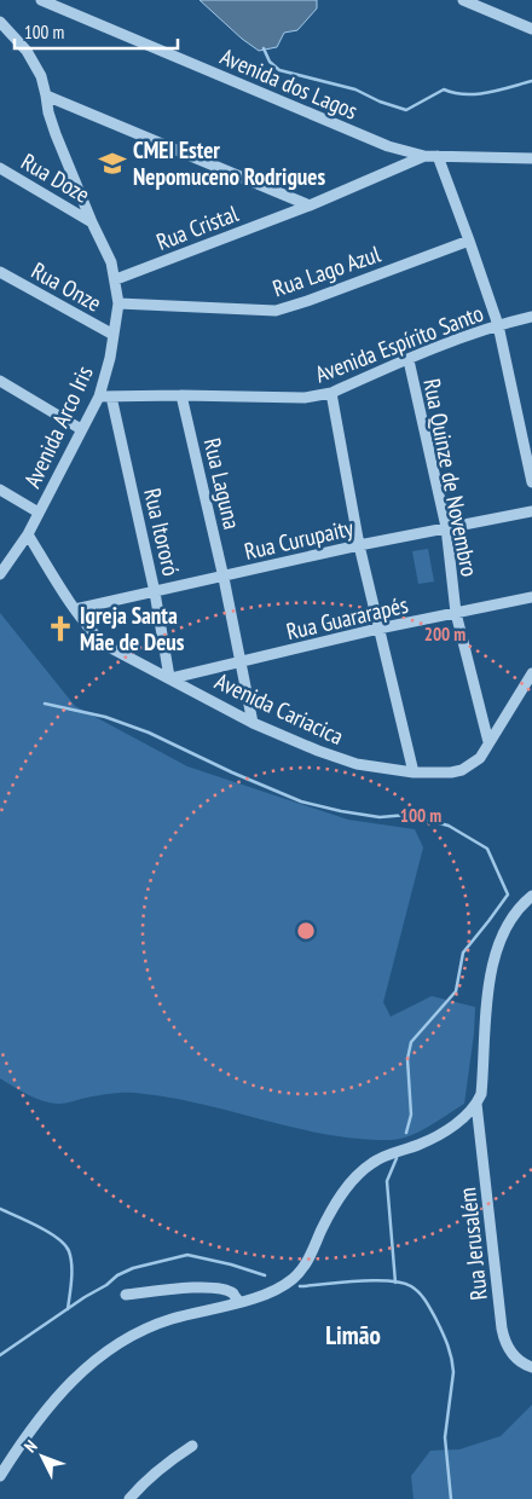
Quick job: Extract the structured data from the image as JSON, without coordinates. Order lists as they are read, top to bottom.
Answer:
{
  "streets": {
    "street": [
      "Avenida dos Lagos",
      "Rua Doze",
      "Rua Cristal",
      "Rua Lago Azul",
      "Rua Onze",
      "Avenida Espírito Santo",
      "Avenida Arco Iris",
      "Rua Quinze de Novembro",
      "Rua Laguna",
      "Rua Itororó",
      "Rua Curupaity",
      "Rua Guararapés",
      "Avenida Cariacica",
      "Rua Jerusalém"
    ]
  },
  "crossings": [
    ["Avenida dos Lagos", "Rua Cristal"],
    ["Rua Doze", "Avenida Arco Iris"],
    ["Rua Cristal", "Avenida Arco Iris"],
    ["Rua Lago Azul", "Avenida Arco Iris"],
    ["Rua Onze", "Avenida Arco Iris"],
    ["Avenida Espírito Santo", "Avenida Arco Iris"],
    ["Avenida Espírito Santo", "Rua Quinze de Novembro"],
    ["Avenida Espírito Santo", "Rua Laguna"],
    ["Avenida Espírito Santo", "Rua Itororó"],
    ["Avenida Arco Iris", "Avenida Cariacica"],
    ["Rua Quinze de Novembro", "Rua Curupaity"],
    ["Rua Quinze de Novembro", "Rua Guararapés"],
    ["Rua Quinze de Novembro", "Avenida Cariacica"],
    ["Rua Laguna", "Rua Curupaity"],
    ["Rua Laguna", "Rua Guararapés"],
    ["Rua Laguna", "Avenida Cariacica"],
    ["Rua Itororó", "Rua Curupaity"],
    ["Rua Itororó", "Rua Guararapés"],
    ["Rua Itororó", "Avenida Cariacica"],
    ["Rua Curupaity", "Avenida Cariacica"],
    ["Rua Guararapés", "Avenida Cariacica"]
  ],
  "districts": ["Limão"],
  "places": {
    "school or university": ["CMEI Ester Nepomuceno Rodrigues"],
    "church": ["Igreja Santa Mãe de Deus"]
  },
  "scale_bar": "100 m",
  "north": "top left",
  "rings": ["200 m", "100 m"]
}
